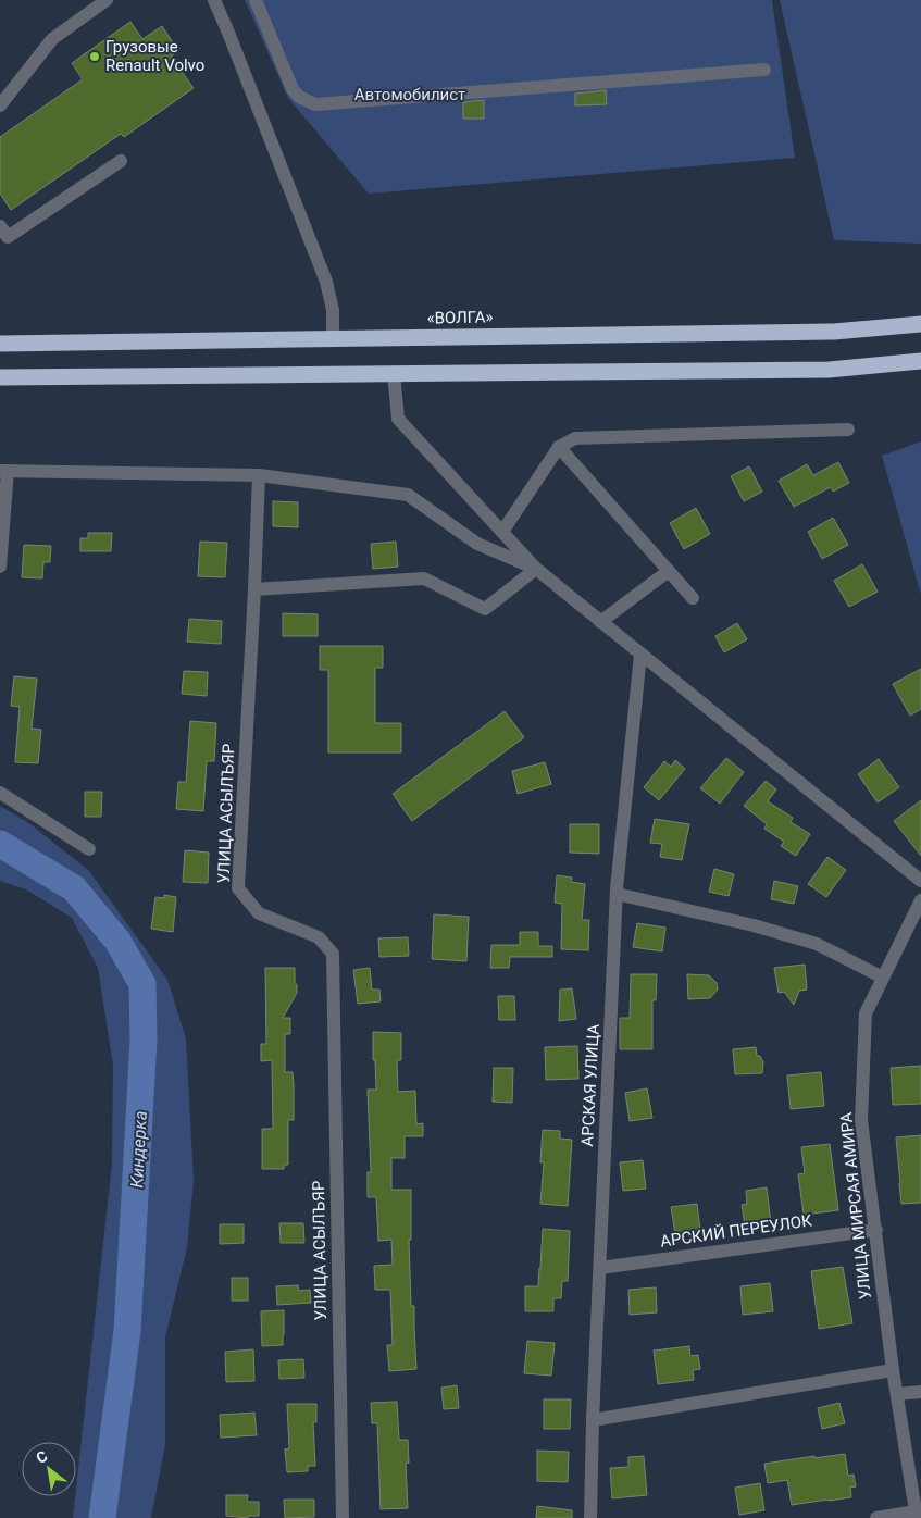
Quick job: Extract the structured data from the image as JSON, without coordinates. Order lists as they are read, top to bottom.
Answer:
{
  "streets": {
    "highway": ["«ВОЛГА»"],
    "street": [
      "УЛИЦА АСЫЛЪЯР",
      "АРСКАЯ УЛИЦА",
      "УЛИЦА МИРСАЯ АМИРА",
      "АРСКИЙ ПЕРЕУЛОК"
    ]
  },
  "crossings": [
    ["АРСКАЯ УЛИЦА", "АРСКИЙ ПЕРЕУЛОК"],
    ["УЛИЦА МИРСАЯ АМИРА", "АРСКИЙ ПЕРЕУЛОК"]
  ],
  "water": ["Киндерка"],
  "parks": ["Автомобилист"],
  "places": ["Грузовые Renault Volvo"],
  "north": "top left"
}
